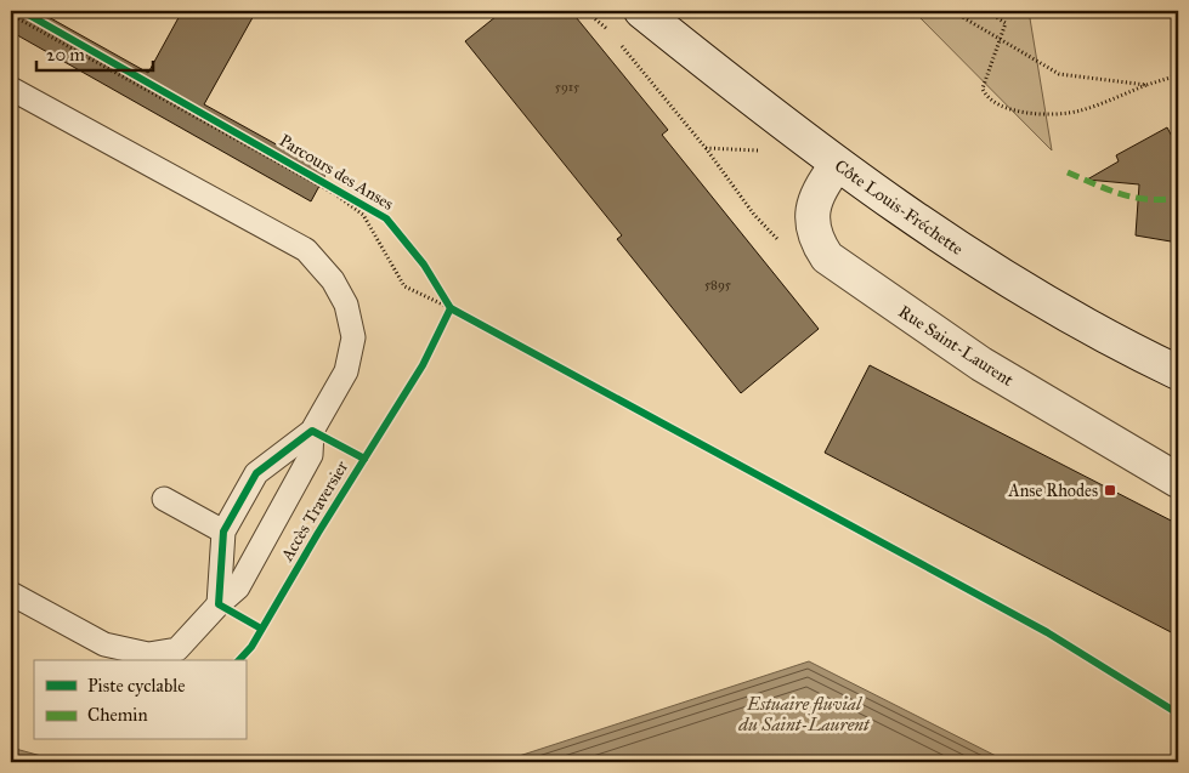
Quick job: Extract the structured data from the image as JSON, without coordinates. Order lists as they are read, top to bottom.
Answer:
{
  "streets": {
    "main road": ["Côte Louis-Fréchette", "Rue Saint-Laurent"],
    "cycle path": ["Parcours des Anses", "Accès Traversier"]
  },
  "crossings": [
    ["Côte Louis-Fréchette", "Rue Saint-Laurent"]
  ],
  "water": ["Estuaire fluvial du Saint-Laurent"],
  "places": {
    "transit": ["Anse Rhodes"]
  },
  "house_numbers": ["5915", "5895"],
  "legend": ["Piste cyclable", "Chemin"],
  "scale_bar": "20 m"
}
